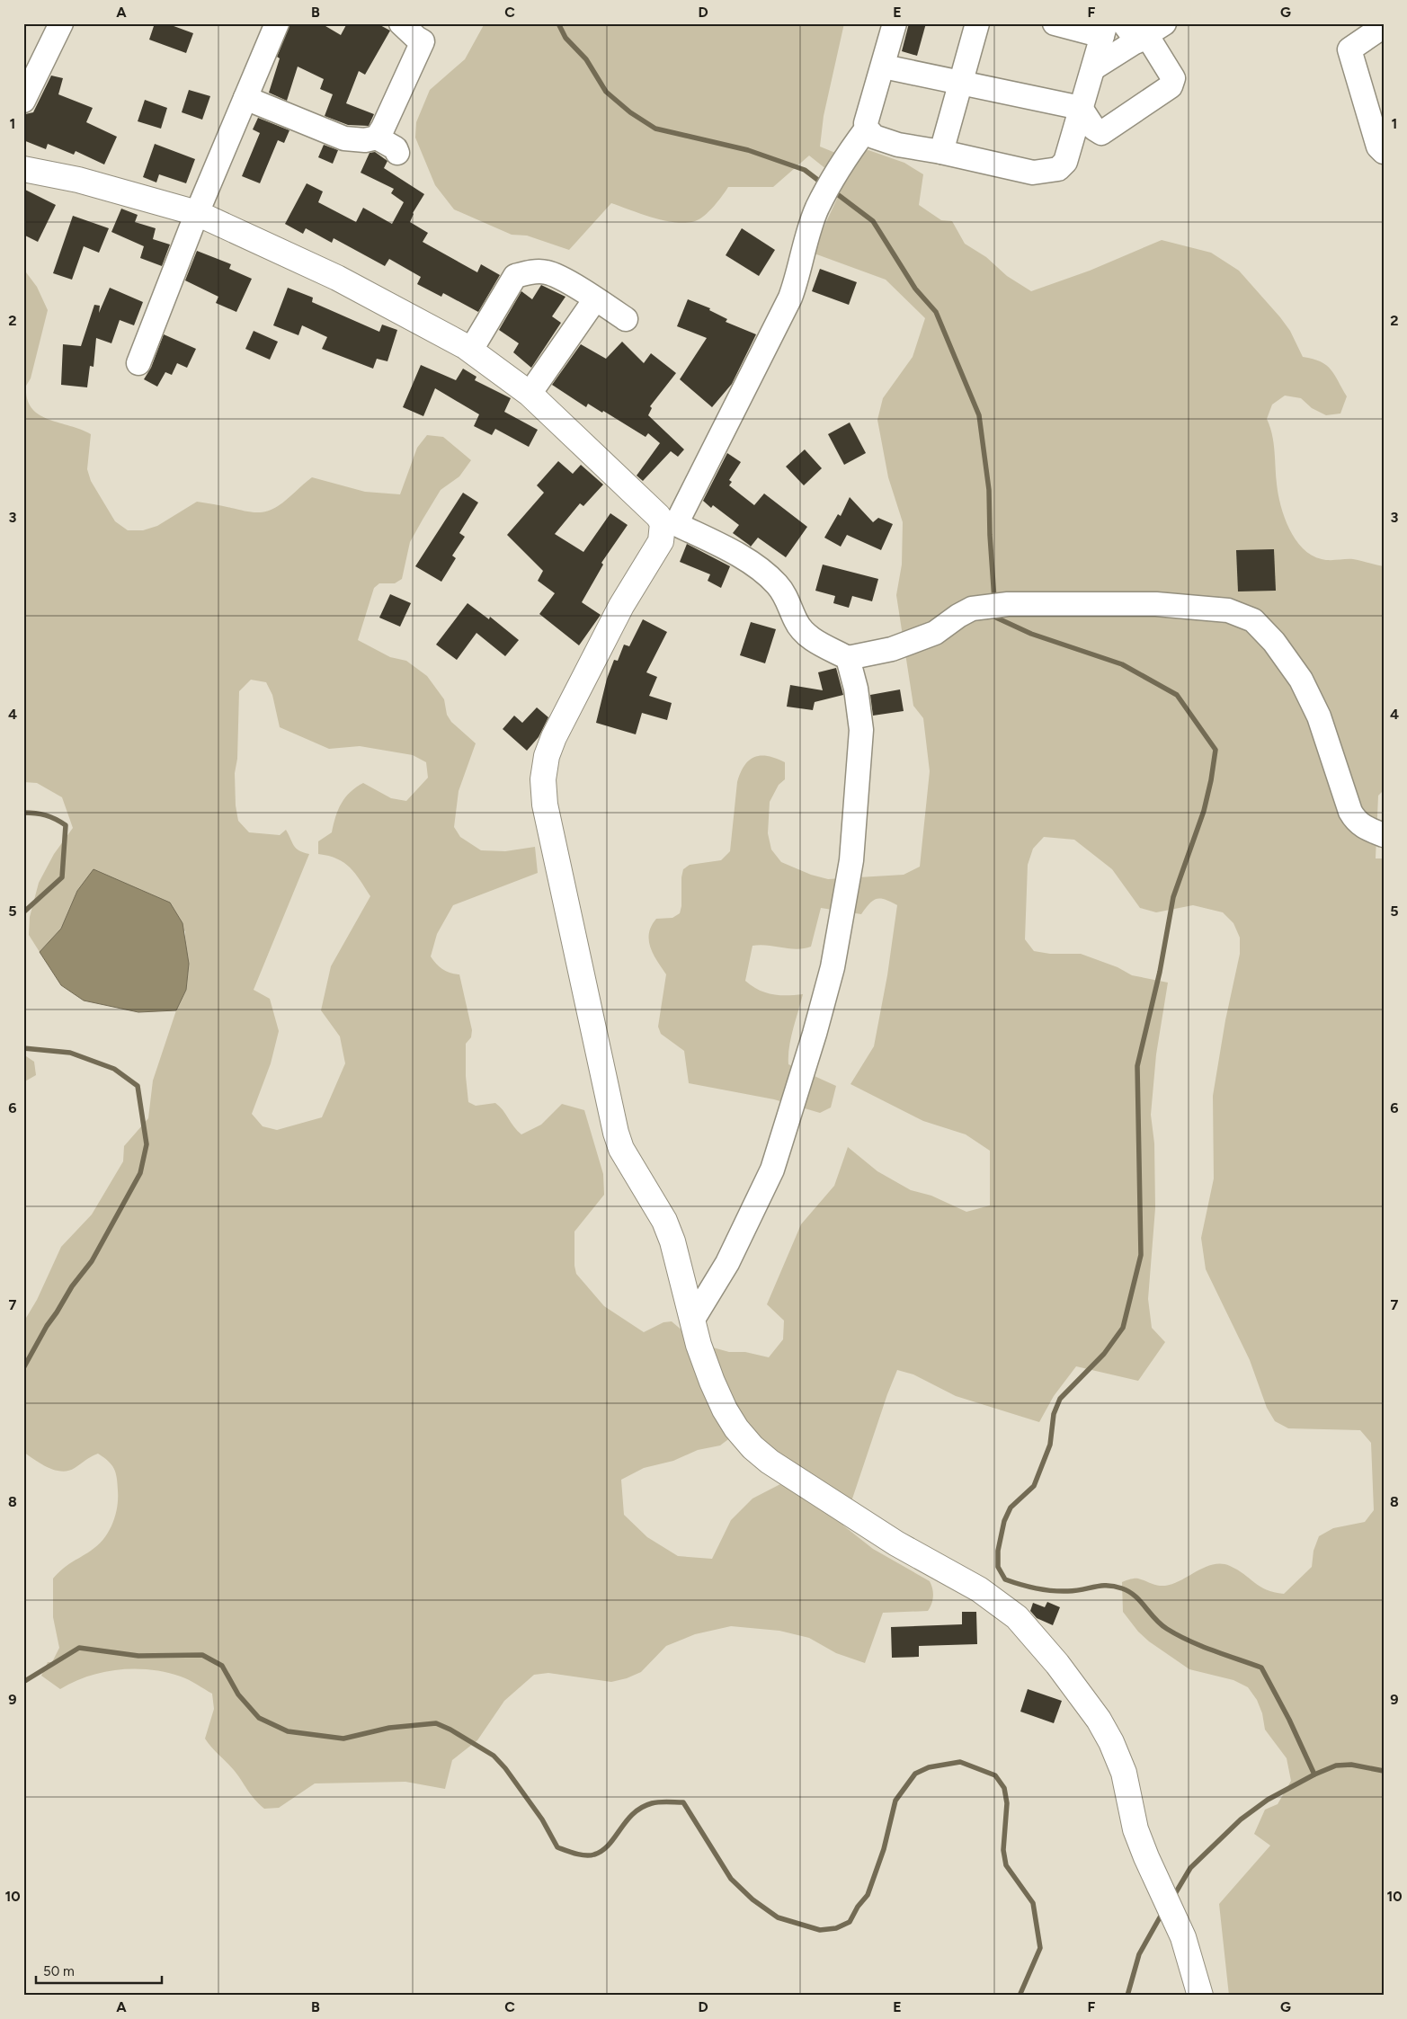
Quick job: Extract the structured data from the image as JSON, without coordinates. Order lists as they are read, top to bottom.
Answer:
{
  "scale_bar": "50 m",
  "grid": {
    "columns": [
      "A",
      "B",
      "C",
      "D",
      "E",
      "F",
      "G"
    ],
    "rows": [
      "1",
      "2",
      "3",
      "4",
      "5",
      "6",
      "7",
      "8",
      "9",
      "10"
    ]
  }
}
